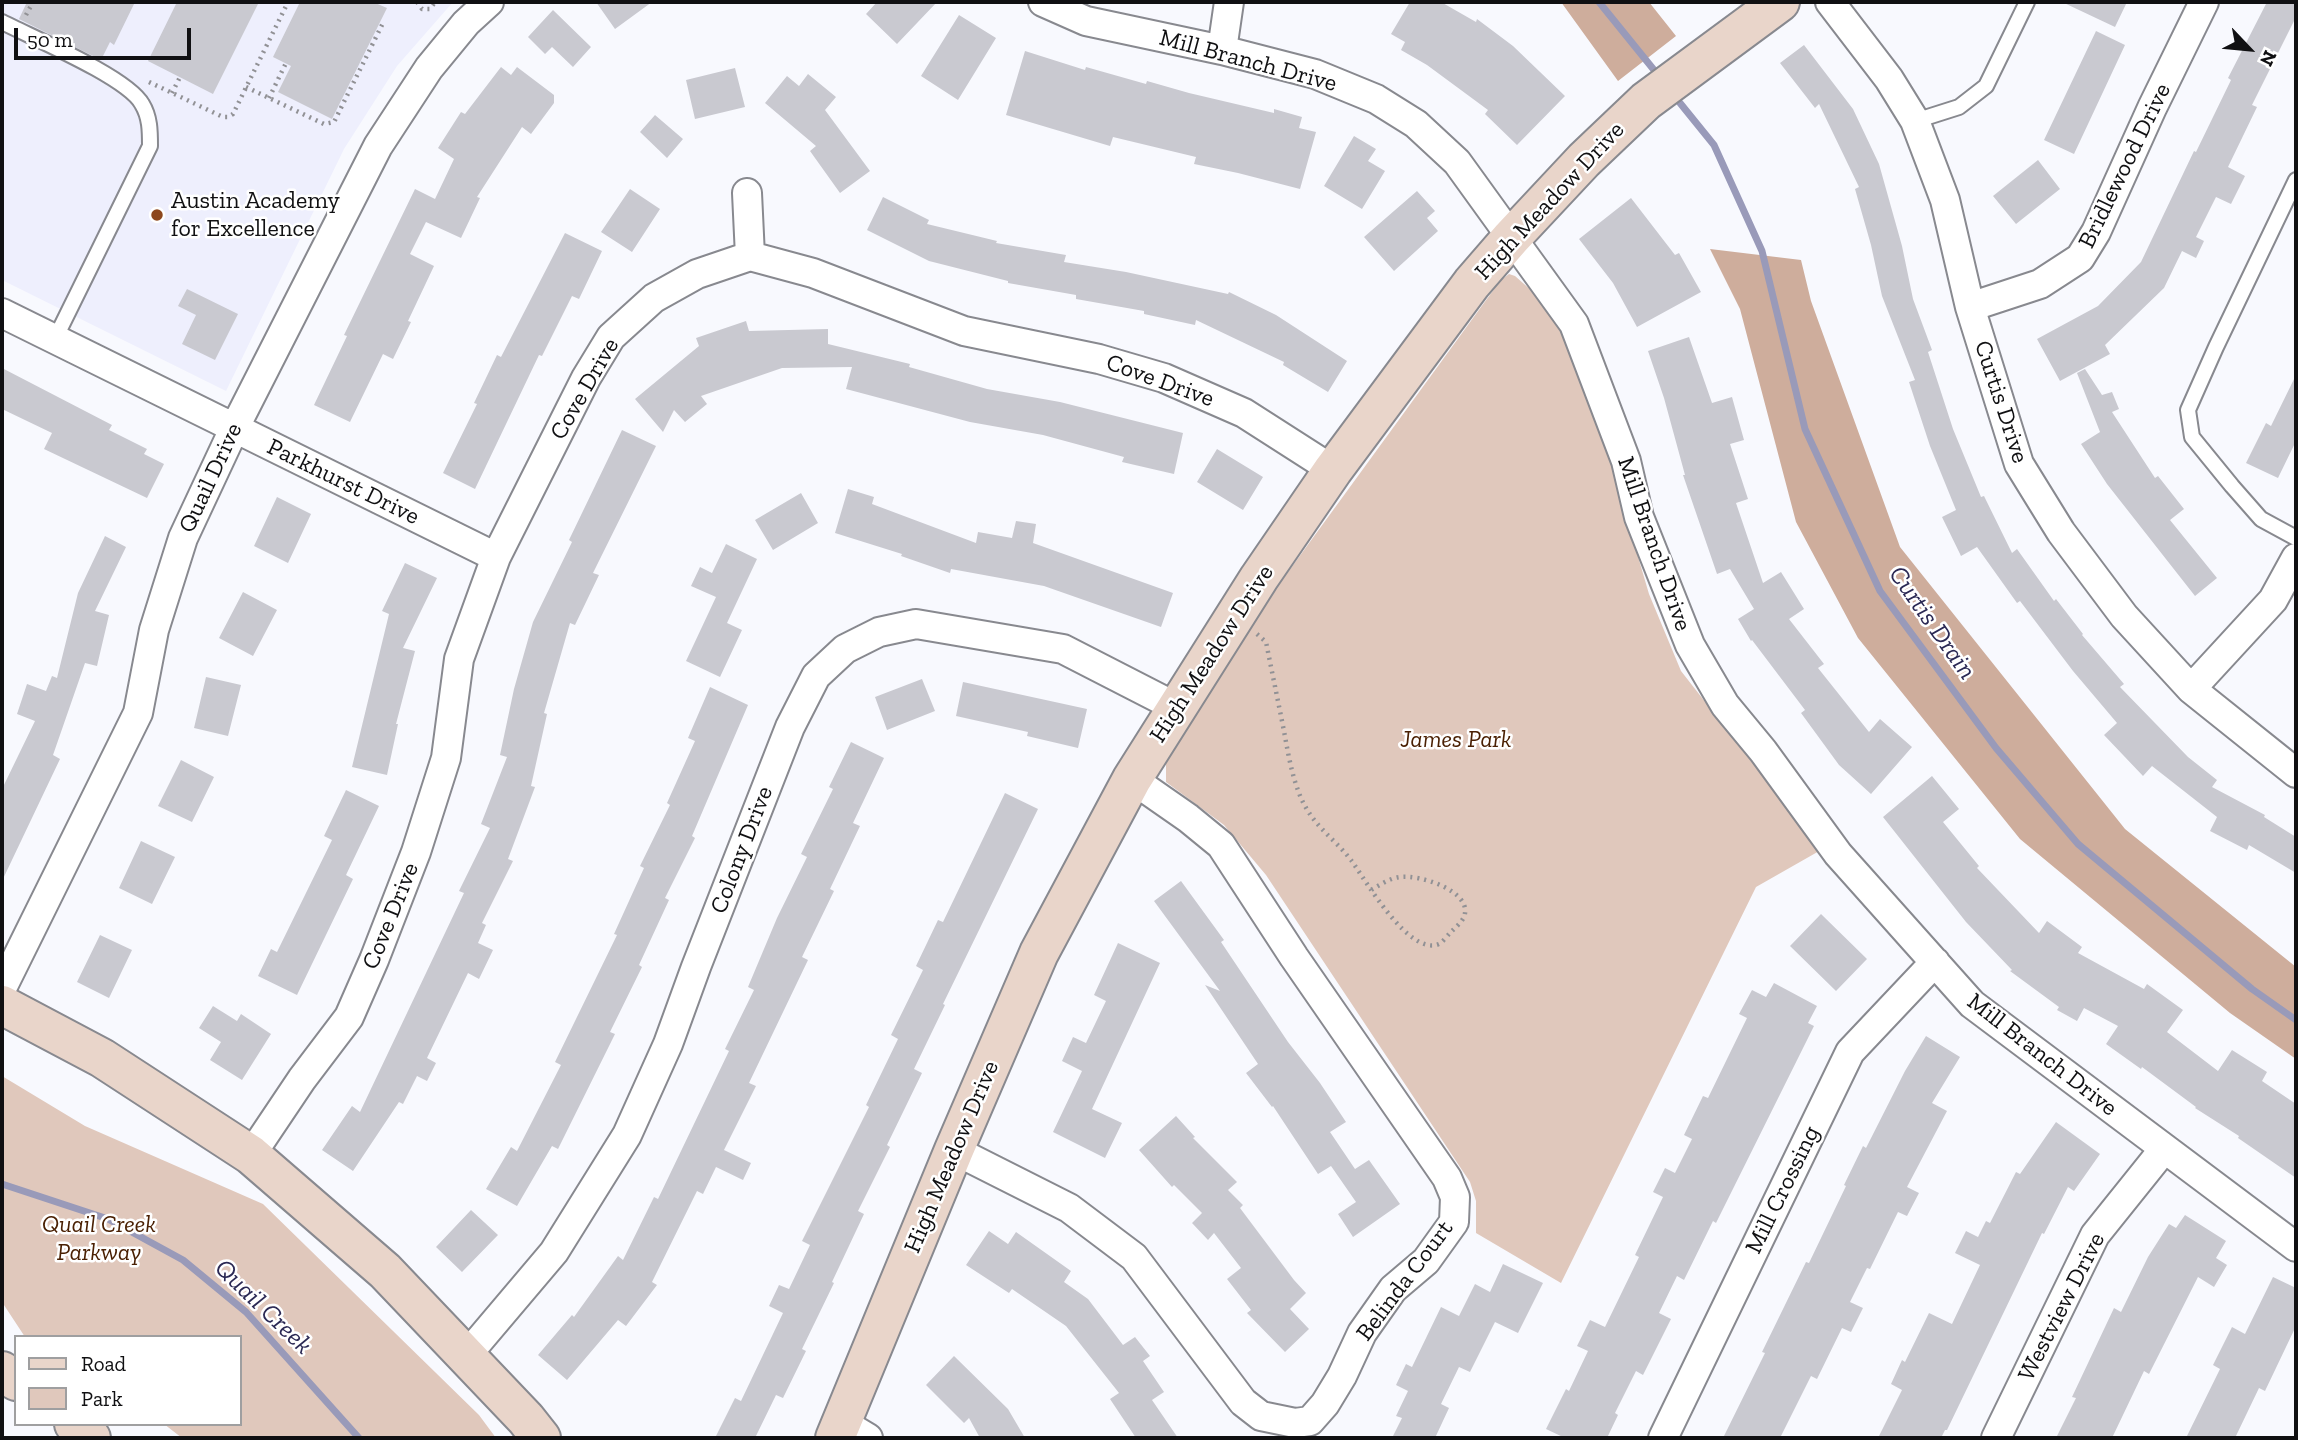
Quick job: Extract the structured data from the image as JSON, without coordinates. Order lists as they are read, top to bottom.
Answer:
{
  "streets": {
    "street": [
      "Mill Branch Drive",
      "Bridlewood Drive",
      "High Meadow Drive",
      "Cove Drive",
      "Curtis Drive",
      "Quail Drive",
      "Parkhurst Drive",
      "Colony Drive",
      "Mill Crossing",
      "Belinda Court",
      "Westview Drive"
    ]
  },
  "crossings": [
    ["Mill Branch Drive", "High Meadow Drive"],
    ["Mill Branch Drive", "Mill Crossing"],
    ["Mill Branch Drive", "Westview Drive"],
    ["Bridlewood Drive", "Curtis Drive"],
    ["High Meadow Drive", "Cove Drive"],
    ["High Meadow Drive", "Colony Drive"],
    ["High Meadow Drive", "Belinda Court"],
    ["Cove Drive", "Parkhurst Drive"],
    ["Quail Drive", "Parkhurst Drive"]
  ],
  "water": ["Curtis Drain", "Quail Creek"],
  "parks": ["James Park", "Quail Creek Parkway"],
  "places": ["Austin Academy for Excellence"],
  "legend": ["Road", "Park"],
  "scale_bar": "50 m",
  "north": "bottom right"
}
